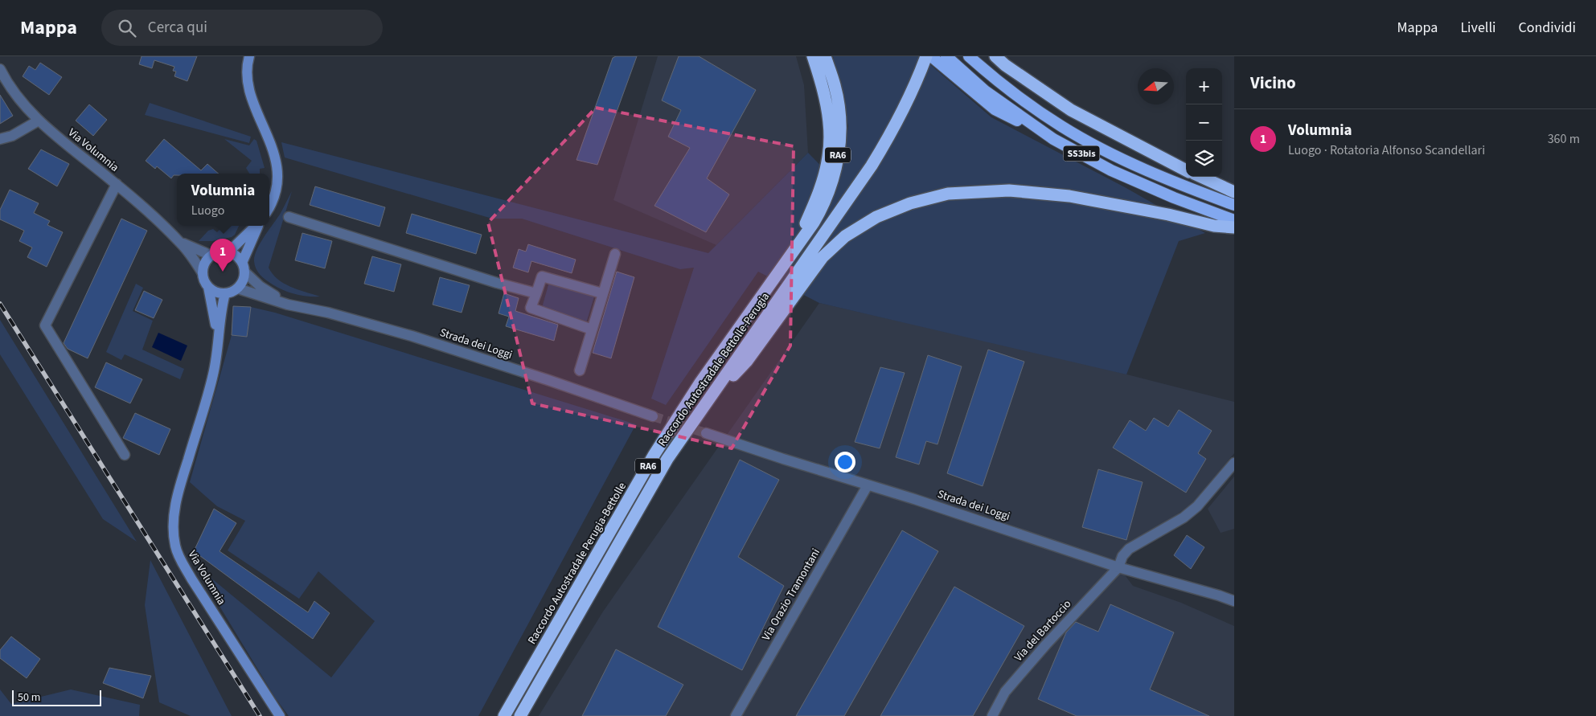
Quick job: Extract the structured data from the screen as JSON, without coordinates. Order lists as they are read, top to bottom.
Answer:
{
  "streets": {
    "highway": [
      "SS3bis",
      "RA6",
      "Raccordo Autostradale Bettolle-Perugia",
      "Raccordo Autostradale Perugia-Bettolle"
    ],
    "main road": ["Via Volumnia"],
    "street": ["Strada dei Loggi", "Via Orazio Tramontani", "Via del Bartoccio"]
  },
  "crossings": [
    ["Via Volumnia", "Strada dei Loggi"],
    ["Strada dei Loggi", "Via Orazio Tramontani"],
    ["Strada dei Loggi", "Via del Bartoccio"]
  ],
  "scale_bar": "50 m",
  "north": "left",
  "page": {
    "header": "Mappa",
    "search": "Cerca qui",
    "nav": ["Mappa", "Livelli", "Condividi"],
    "heading": "Vicino",
    "map_buttons": ["+", "−"],
    "list": [
      {
        "mark": "1",
        "name": "Volumnia",
        "note": "Luogo · Rotatoria Alfonso Scandellari",
        "value": "360 m"
      }
    ],
    "popup": ["Volumnia", "Luogo"],
    "pins": "1",
    "scale": "50 m"
  }
}
